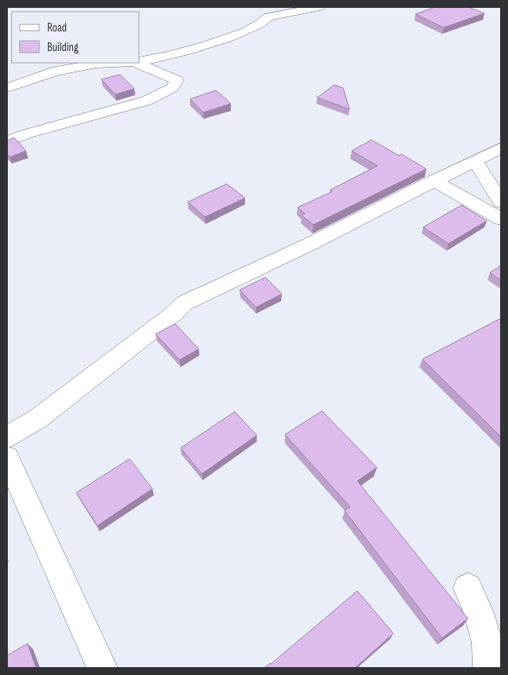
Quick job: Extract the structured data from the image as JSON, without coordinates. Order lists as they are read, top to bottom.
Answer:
{
  "legend": ["Road", "Building"]
}
